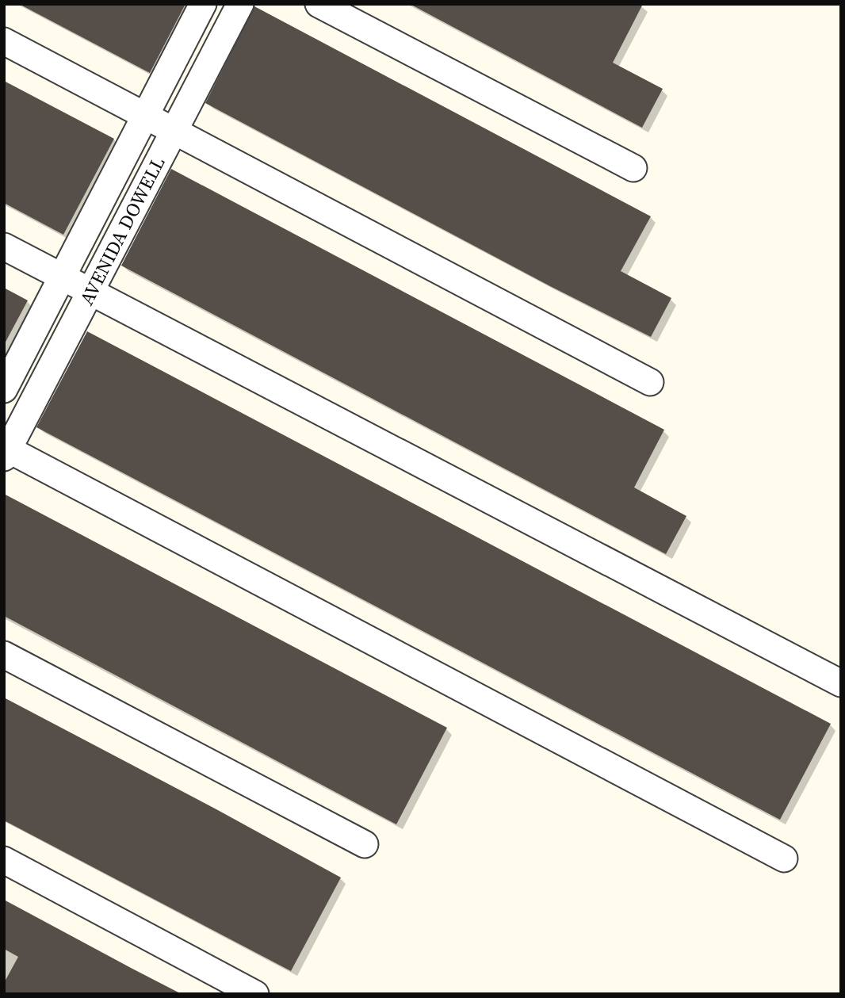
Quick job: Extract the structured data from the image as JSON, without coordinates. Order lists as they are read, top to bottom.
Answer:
{
  "streets": {
    "street": ["AVENIDA DOWELL"]
  }
}
